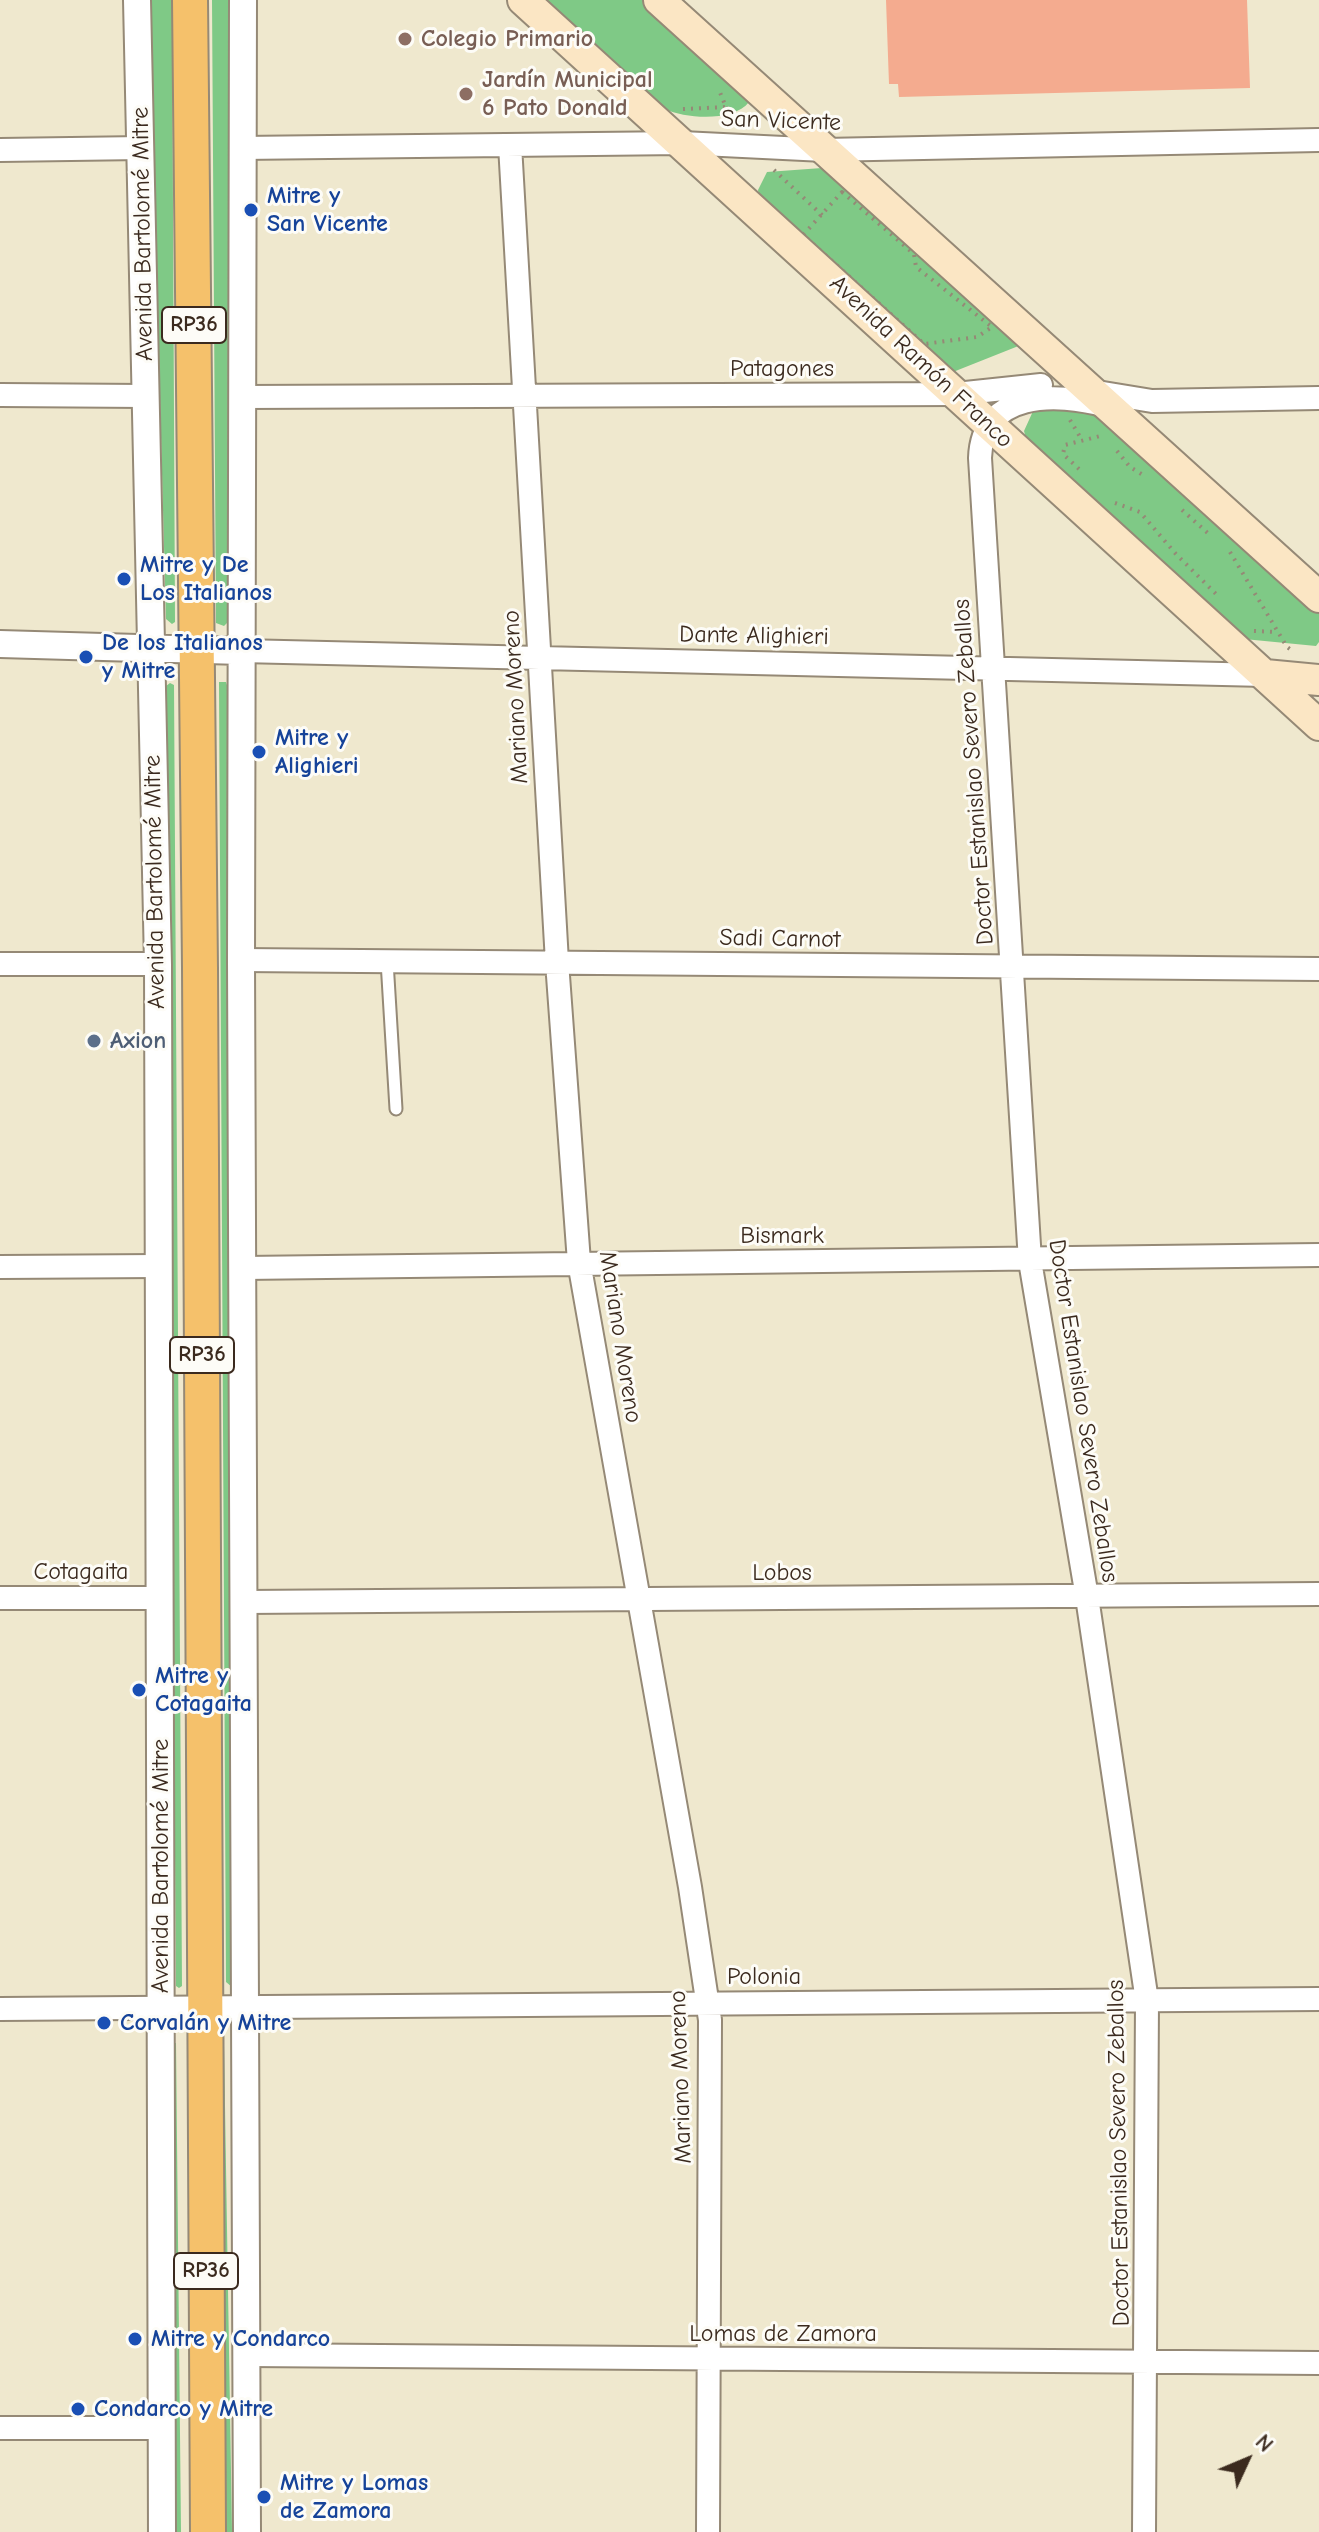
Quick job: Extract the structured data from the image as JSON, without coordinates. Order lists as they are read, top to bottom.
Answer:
{
  "streets": {
    "main road": ["Avenida Bartolomé Mitre", "RP36", "Avenida Ramón Franco"],
    "street": [
      "San Vicente",
      "Patagones",
      "Dante Alighieri",
      "Mariano Moreno",
      "Doctor Estanislao Severo Zeballos",
      "Sadi Carnot",
      "Bismark",
      "Cotagaita",
      "Lobos",
      "Polonia",
      "Lomas de Zamora"
    ]
  },
  "crossings": [
    ["San Vicente", "Avenida Ramón Franco"],
    ["San Vicente", "Mariano Moreno"],
    ["Avenida Bartolomé Mitre", "Cotagaita"],
    ["Avenida Bartolomé Mitre", "Polonia"],
    ["Avenida Ramón Franco", "Patagones"],
    ["Avenida Ramón Franco", "Dante Alighieri"],
    ["Avenida Ramón Franco", "Doctor Estanislao Severo Zeballos"],
    ["Patagones", "Mariano Moreno"],
    ["Dante Alighieri", "Mariano Moreno"],
    ["Dante Alighieri", "Doctor Estanislao Severo Zeballos"],
    ["Mariano Moreno", "Sadi Carnot"],
    ["Mariano Moreno", "Bismark"],
    ["Mariano Moreno", "Lobos"],
    ["Mariano Moreno", "Polonia"],
    ["Mariano Moreno", "Lomas de Zamora"],
    ["Doctor Estanislao Severo Zeballos", "Sadi Carnot"],
    ["Doctor Estanislao Severo Zeballos", "Bismark"],
    ["Doctor Estanislao Severo Zeballos", "Lobos"],
    ["Doctor Estanislao Severo Zeballos", "Polonia"],
    ["Doctor Estanislao Severo Zeballos", "Lomas de Zamora"]
  ],
  "places": [
    "Colegio Primario",
    "Jardín Municipal 6 Pato Donald",
    "Mitre y San Vicente",
    "Mitre y De Los Italianos",
    "De los Italianos y Mitre",
    "Mitre y Alighieri",
    "Axion",
    "Mitre y Cotagaita",
    "Corvalán y Mitre",
    "Mitre y Condarco",
    "Condarco y Mitre",
    "Mitre y Lomas de Zamora"
  ],
  "north": "top right"
}
